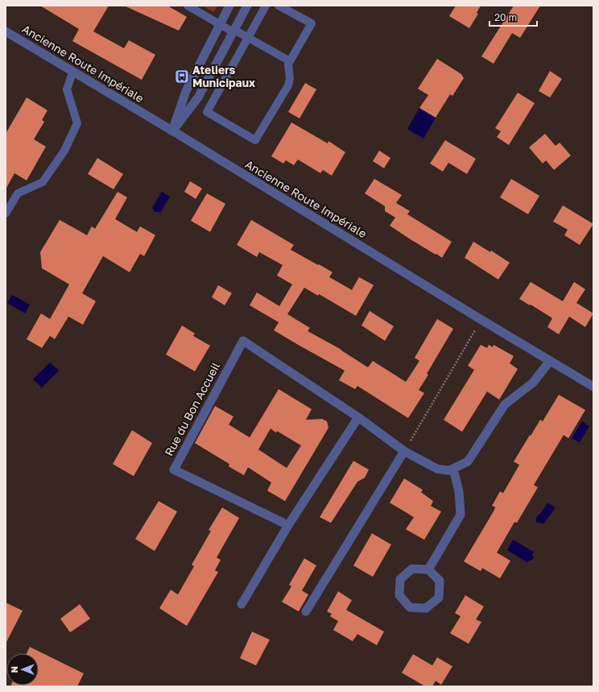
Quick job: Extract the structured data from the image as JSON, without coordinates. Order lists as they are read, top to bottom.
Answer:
{
  "streets": {
    "street": ["Ancienne Route Impériale", "Rue du Bon Accueil"]
  },
  "crossings": [
    ["Ancienne Route Impériale", "Rue du Bon Accueil"]
  ],
  "places": {
    "bus stop": ["Ateliers Municipaux"]
  },
  "scale_bar": "20 m",
  "north": "left"
}
